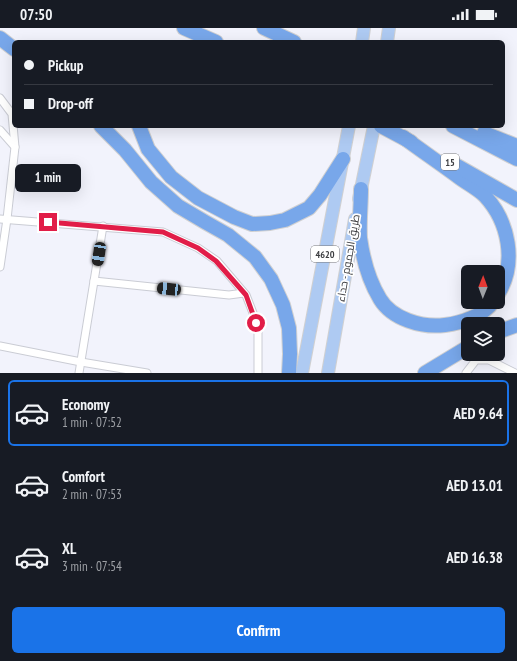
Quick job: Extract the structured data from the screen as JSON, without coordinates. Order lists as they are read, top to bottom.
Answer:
{
  "streets": {
    "highway": ["15"],
    "main road": ["4620", "طريق الجموم - حداء"]
  },
  "north": "top",
  "page": {
    "status": "07:50",
    "banner": ["Pickup", "Drop-off"],
    "bubble": "1 min",
    "list": [
      {
        "name": "Economy",
        "note": "1 min · 07:52",
        "value": "AED 9.64"
      },
      {
        "name": "Comfort",
        "note": "2 min · 07:53",
        "value": "AED 13.01"
      },
      {
        "name": "XL",
        "note": "3 min · 07:54",
        "value": "AED 16.38"
      }
    ],
    "buttons": "Confirm"
  }
}
